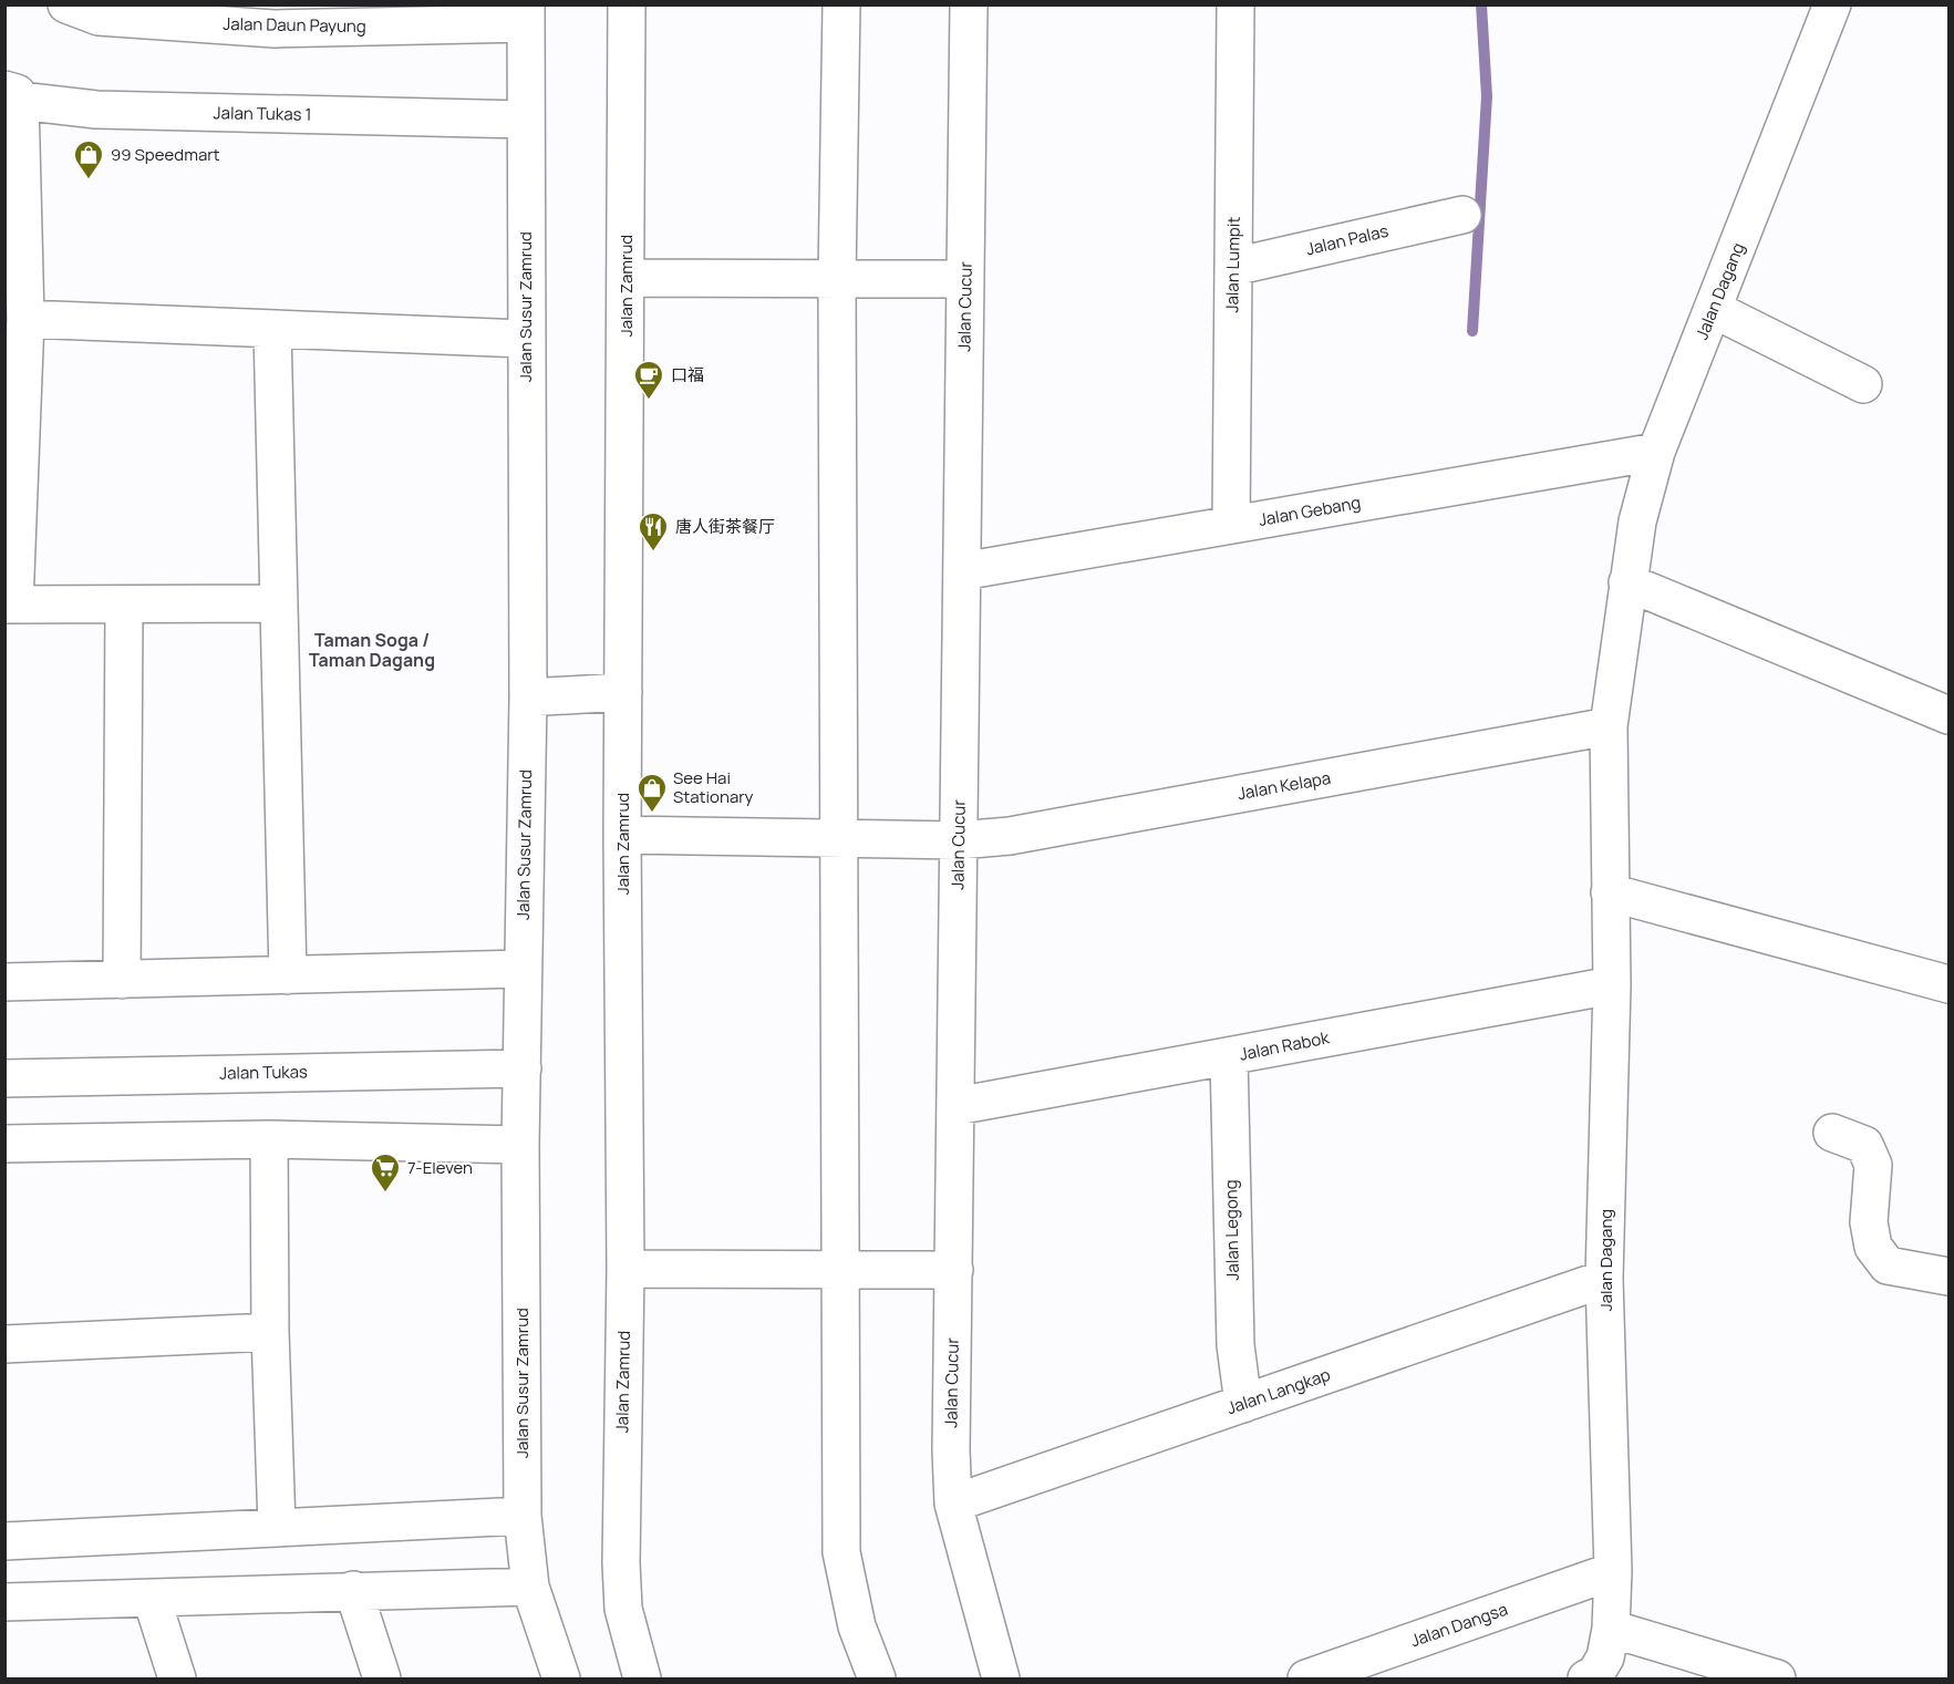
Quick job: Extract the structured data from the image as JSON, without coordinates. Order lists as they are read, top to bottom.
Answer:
{
  "streets": {
    "street": [
      "Jalan Daun Payung",
      "Jalan Tukas 1",
      "Jalan Palas",
      "Jalan Lumpit",
      "Jalan Zamrud",
      "Jalan Dagang",
      "Jalan Susur Zamrud",
      "Jalan Cucur",
      "Jalan Gebang",
      "Jalan Kelapa",
      "Jalan Rabok",
      "Jalan Tukas",
      "Jalan Legong",
      "Jalan Langkap",
      "Jalan Dangsa"
    ]
  },
  "crossings": [
    ["Jalan Daun Payung", "Jalan Susur Zamrud"],
    ["Jalan Tukas 1", "Jalan Susur Zamrud"],
    ["Jalan Palas", "Jalan Lumpit"],
    ["Jalan Lumpit", "Jalan Gebang"],
    ["Jalan Zamrud", "Jalan Kelapa"],
    ["Jalan Dagang", "Jalan Gebang"],
    ["Jalan Dagang", "Jalan Kelapa"],
    ["Jalan Dagang", "Jalan Rabok"],
    ["Jalan Dagang", "Jalan Langkap"],
    ["Jalan Dagang", "Jalan Dangsa"],
    ["Jalan Susur Zamrud", "Jalan Tukas"],
    ["Jalan Cucur", "Jalan Gebang"],
    ["Jalan Cucur", "Jalan Kelapa"],
    ["Jalan Cucur", "Jalan Rabok"],
    ["Jalan Cucur", "Jalan Langkap"],
    ["Jalan Rabok", "Jalan Legong"],
    ["Jalan Legong", "Jalan Langkap"]
  ],
  "districts": ["Taman Soga / Taman Dagang"],
  "places": {
    "shop": ["99 Speedmart", "See Hai Stationary"],
    "cafe": ["口福"],
    "restaurant": ["唐人街茶餐厅"],
    "supermarket": ["7-Eleven"]
  }
}
